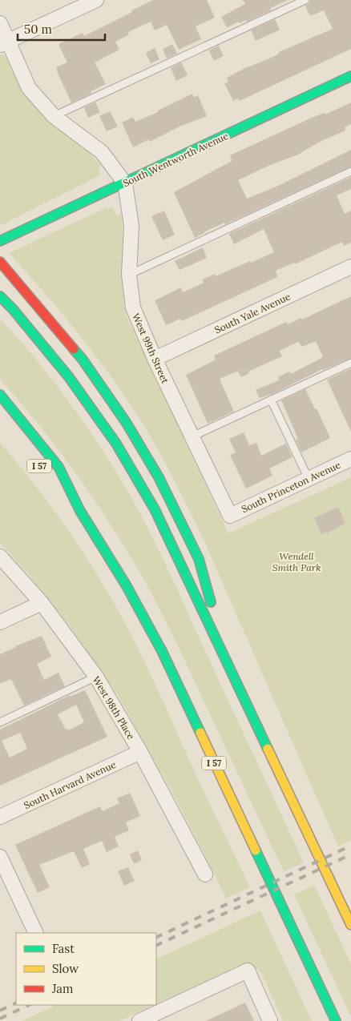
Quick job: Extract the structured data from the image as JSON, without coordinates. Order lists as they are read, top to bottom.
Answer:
{
  "streets": {
    "main road": ["South Wentworth Avenue", "I 57"],
    "street": [
      "South Yale Avenue",
      "West 99th Street",
      "South Princeton Avenue",
      "West 98th Place",
      "South Harvard Avenue"
    ]
  },
  "crossings": [
    ["South Wentworth Avenue", "West 99th Street"],
    ["South Yale Avenue", "West 99th Street"],
    ["West 99th Street", "South Princeton Avenue"],
    ["West 98th Place", "South Harvard Avenue"]
  ],
  "parks": ["Wendell Smith Park"],
  "legend": ["Fast", "Slow", "Jam"],
  "scale_bar": "50 m"
}
